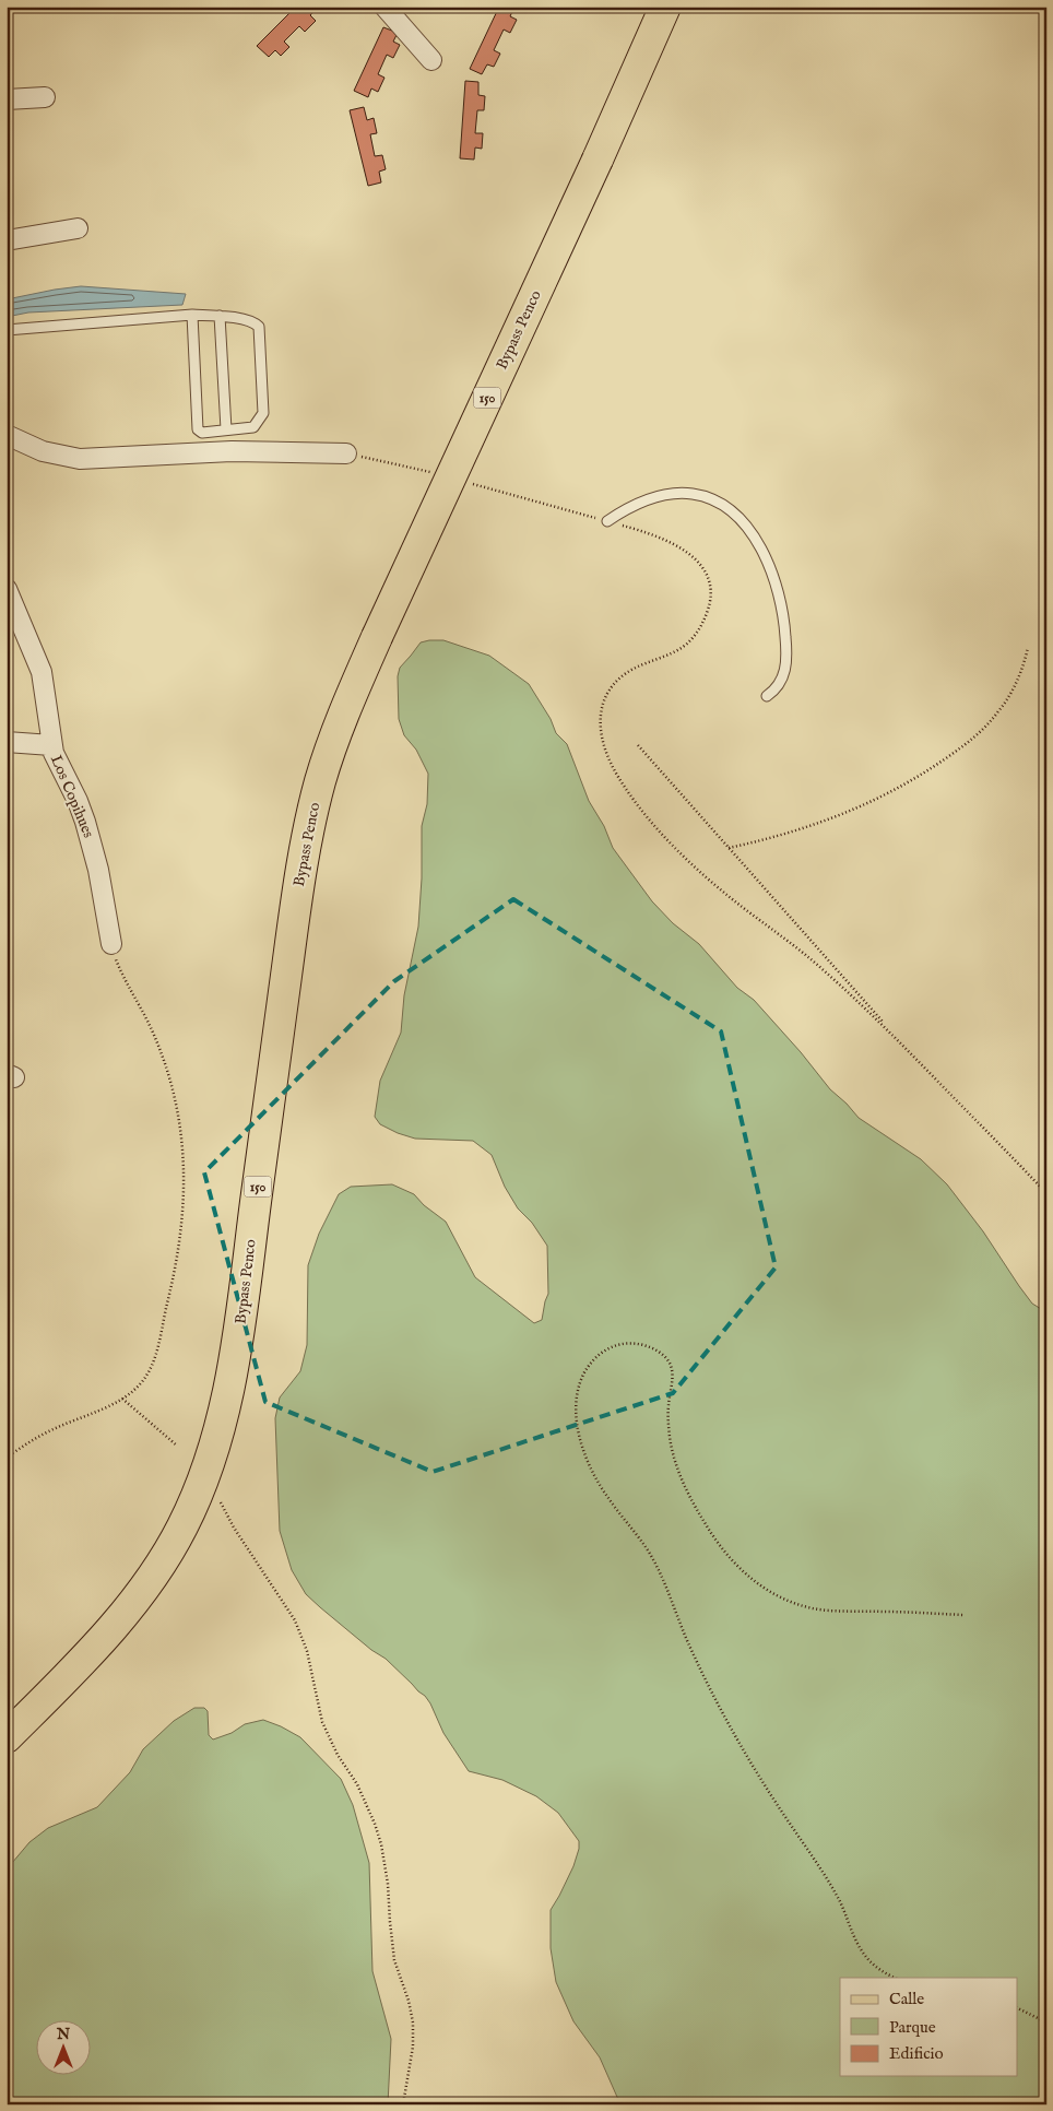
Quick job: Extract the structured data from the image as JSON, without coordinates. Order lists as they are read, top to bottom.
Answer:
{
  "streets": {
    "main road": ["Bypass Penco", "150"],
    "street": ["Los Copihues"]
  },
  "legend": ["Calle", "Parque", "Edificio"],
  "north": "top"
}
